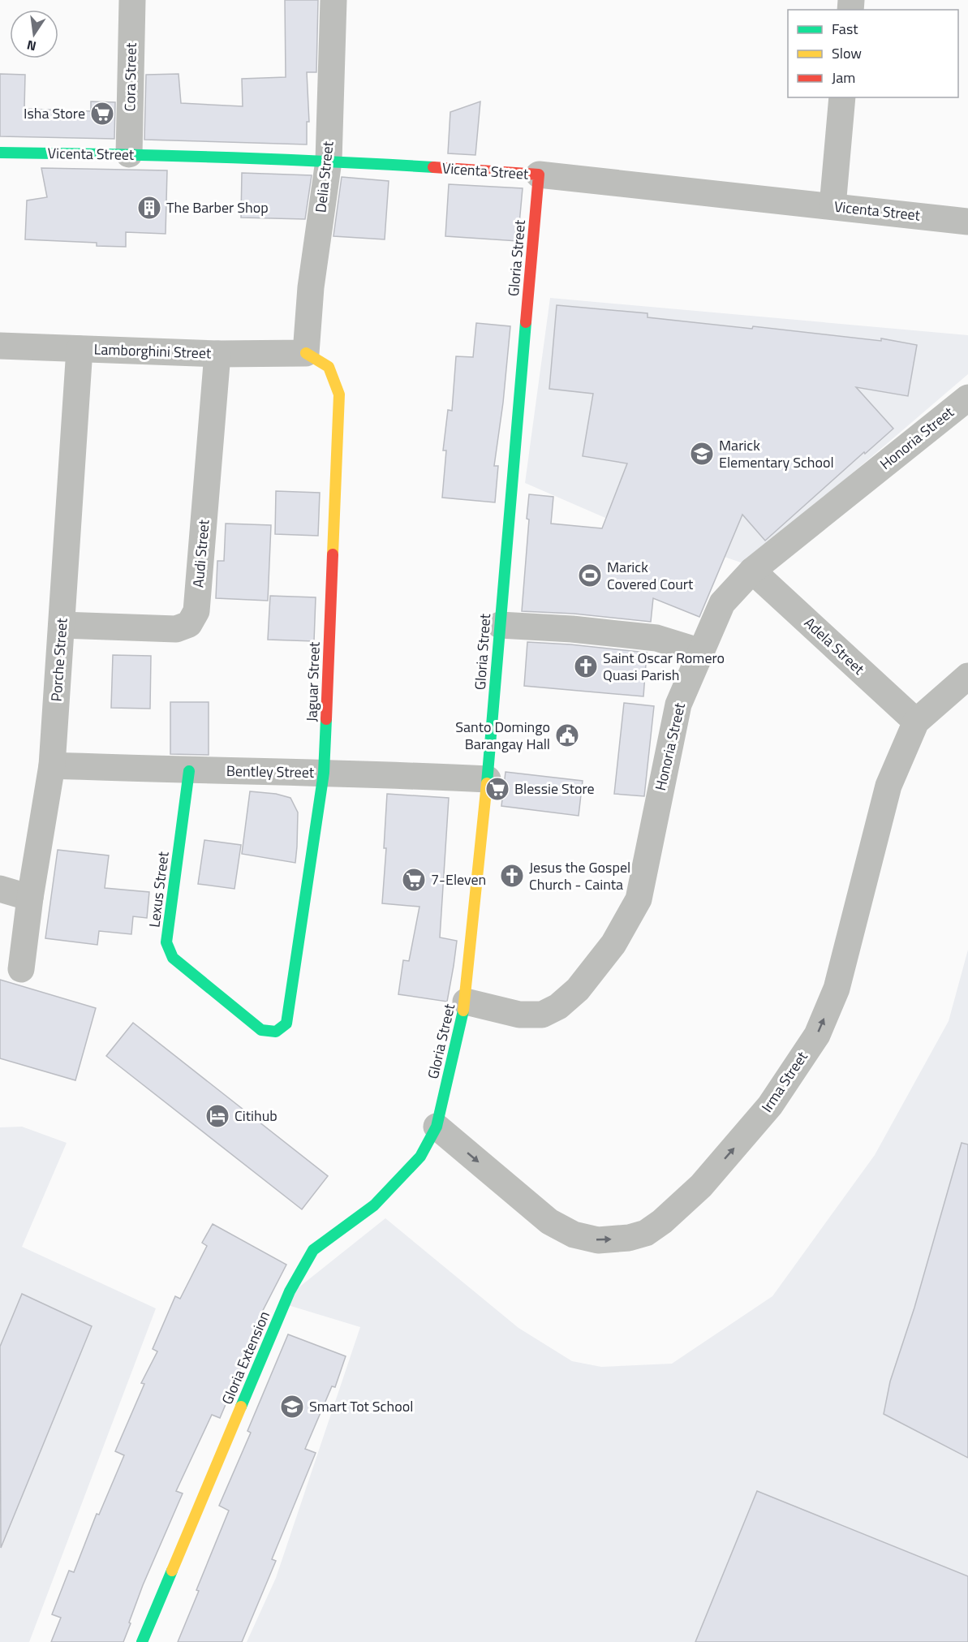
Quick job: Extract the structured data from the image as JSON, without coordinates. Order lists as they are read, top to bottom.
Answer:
{
  "streets": {
    "street": [
      "Cora Street",
      "Vicenta Street",
      "Delia Street",
      "Gloria Street",
      "Lamborghini Street",
      "Honoria Street",
      "Audi Street",
      "Adela Street",
      "Porche Street",
      "Jaguar Street",
      "Bentley Street",
      "Lexus Street",
      "Irma Street",
      "Gloria Extension"
    ]
  },
  "crossings": [
    ["Cora Street", "Vicenta Street"],
    ["Vicenta Street", "Delia Street"],
    ["Vicenta Street", "Gloria Street"],
    ["Delia Street", "Lamborghini Street"],
    ["Delia Street", "Jaguar Street"],
    ["Gloria Street", "Honoria Street"],
    ["Gloria Street", "Bentley Street"],
    ["Gloria Street", "Irma Street"],
    ["Gloria Street", "Gloria Extension"],
    ["Lamborghini Street", "Audi Street"],
    ["Lamborghini Street", "Porche Street"],
    ["Lamborghini Street", "Jaguar Street"],
    ["Honoria Street", "Adela Street"],
    ["Audi Street", "Porche Street"],
    ["Adela Street", "Irma Street"],
    ["Porche Street", "Bentley Street"],
    ["Jaguar Street", "Bentley Street"],
    ["Jaguar Street", "Lexus Street"],
    ["Bentley Street", "Lexus Street"],
    ["Irma Street", "Gloria Extension"]
  ],
  "places": {
    "supermarket": ["Isha Store", "Blessie Store", "7-Eleven"],
    "building": ["The Barber Shop"],
    "school or university": ["Marick Elementary School", "Smart Tot School"],
    "sports": ["Marick Covered Court"],
    "church": ["Saint Oscar Romero Quasi Parish", "Jesus the Gospel Church - Cainta"],
    "public building": ["Santo Domingo Barangay Hall"],
    "hotel": ["Citihub"]
  },
  "legend": ["Fast", "Slow", "Jam"],
  "north": "bottom"
}
